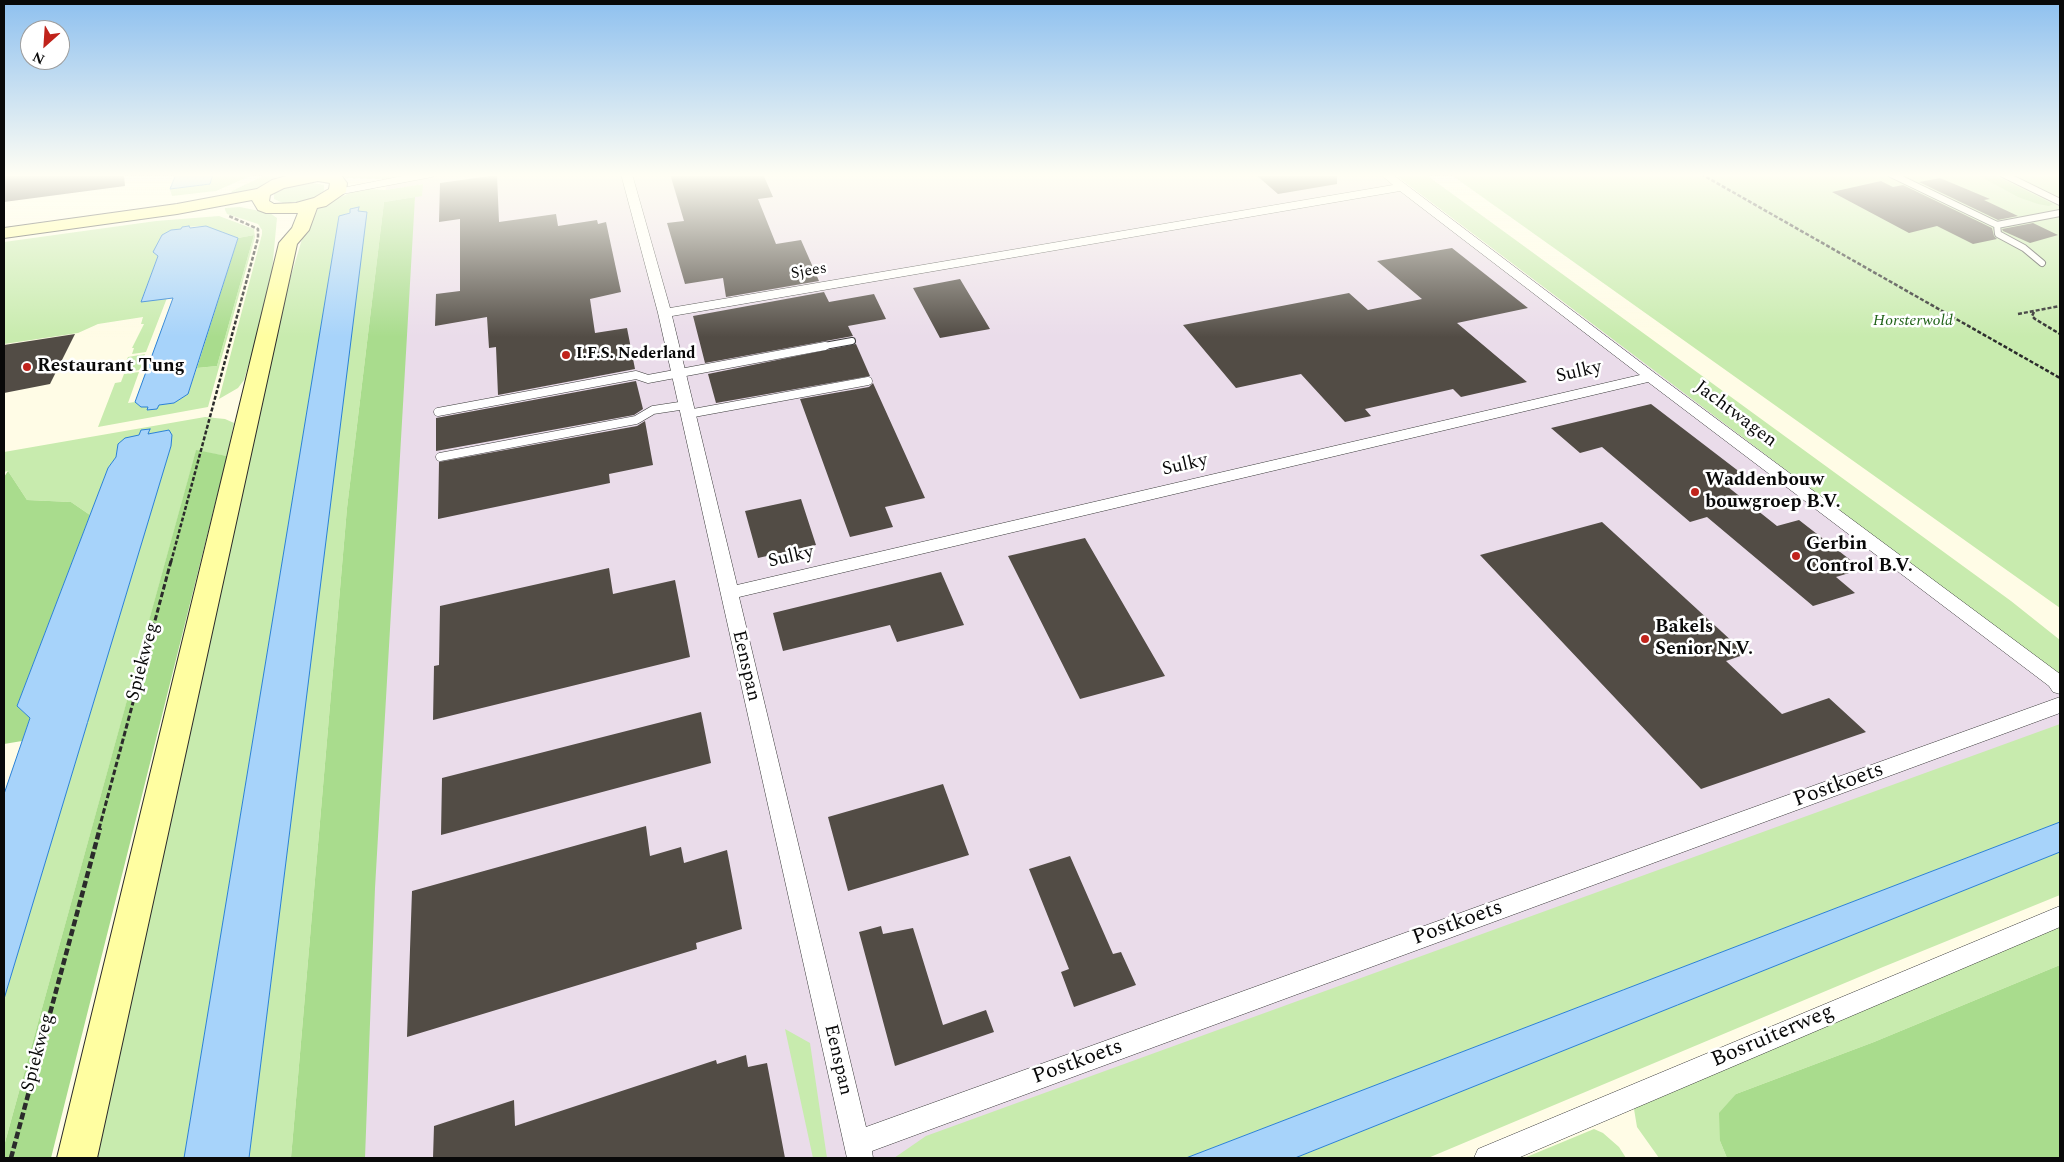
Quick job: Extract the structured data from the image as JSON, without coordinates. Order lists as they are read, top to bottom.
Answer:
{
  "streets": {
    "street": [
      "Sjees",
      "Sulky",
      "Jachtwagen",
      "Eenspan",
      "Postkoets",
      "Bosruiterweg"
    ],
    "path": ["Spiekweg"]
  },
  "crossings": [
    ["Sjees", "Eenspan"],
    ["Sulky", "Jachtwagen"],
    ["Sulky", "Eenspan"],
    ["Eenspan", "Postkoets"]
  ],
  "parks": ["Horsterwold"],
  "places": [
    "I.F.S. Nederland",
    "Restaurant Tung",
    "Waddenbouw bouwgroep B.V.",
    "Gerbin Control B.V.",
    "Bakels Senior N.V."
  ],
  "north": "bottom left"
}
